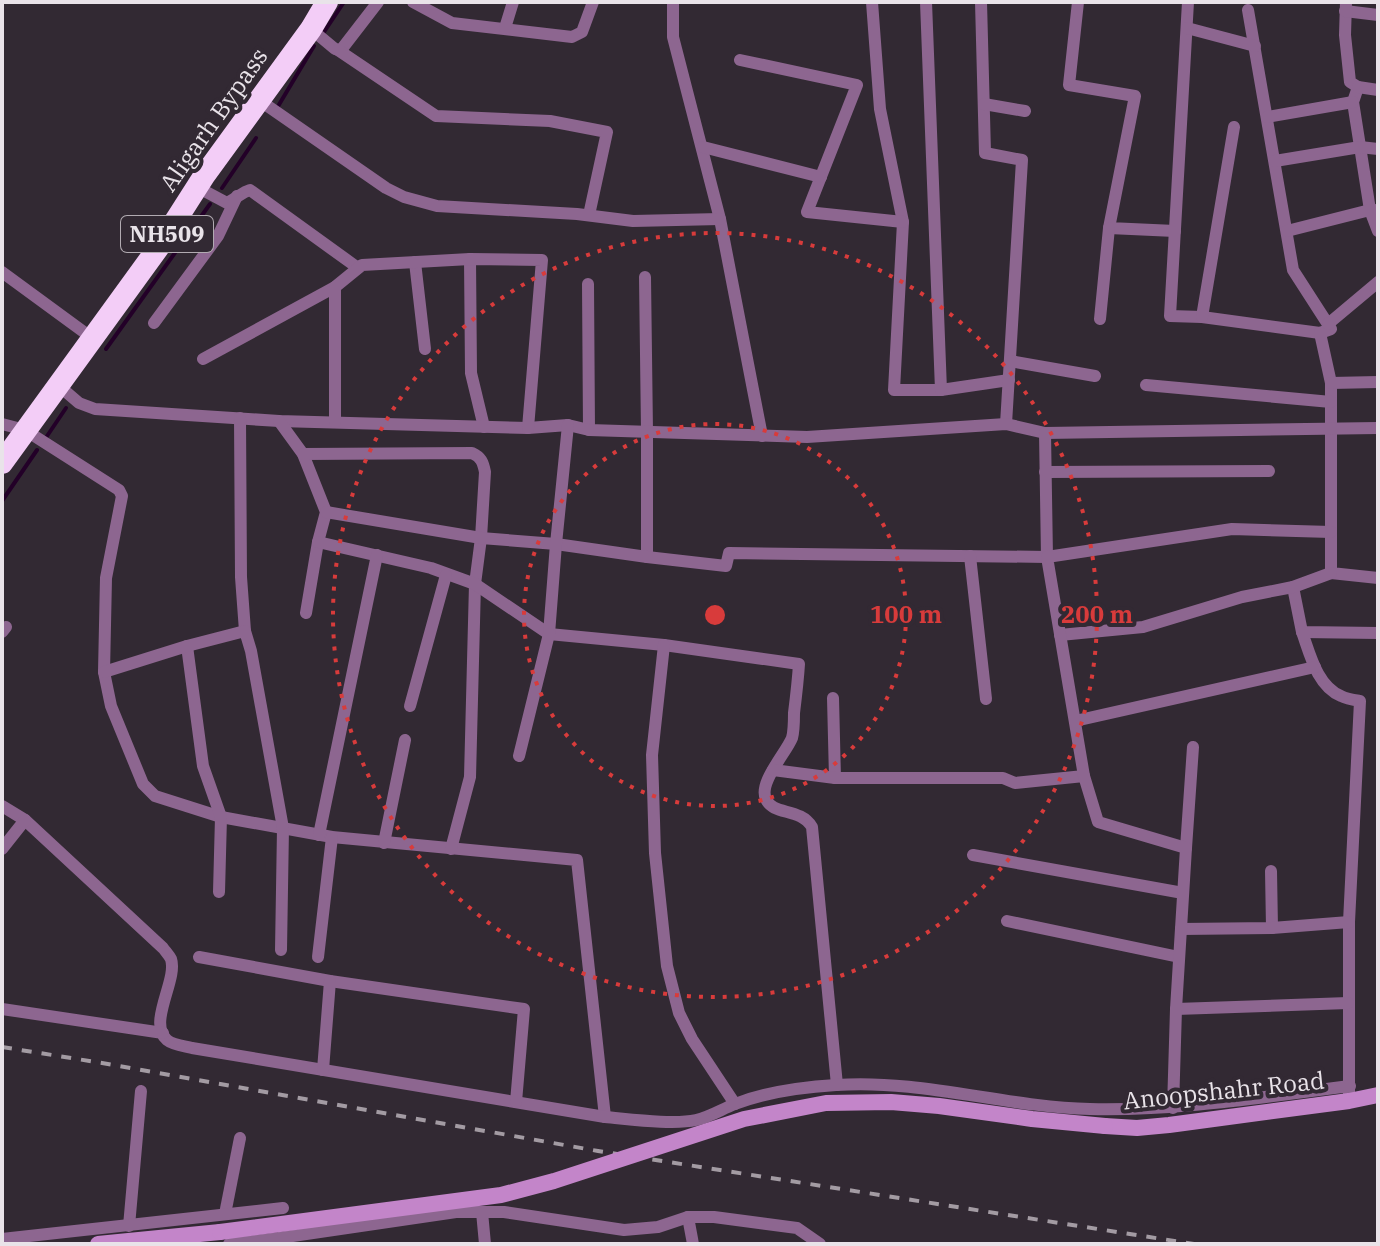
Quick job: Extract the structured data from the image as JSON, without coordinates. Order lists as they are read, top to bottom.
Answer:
{
  "streets": {
    "highway": ["Aligarh Bypass", "NH509"],
    "main road": ["Anoopshahr Road"]
  },
  "rings": ["100 m", "200 m"]
}
